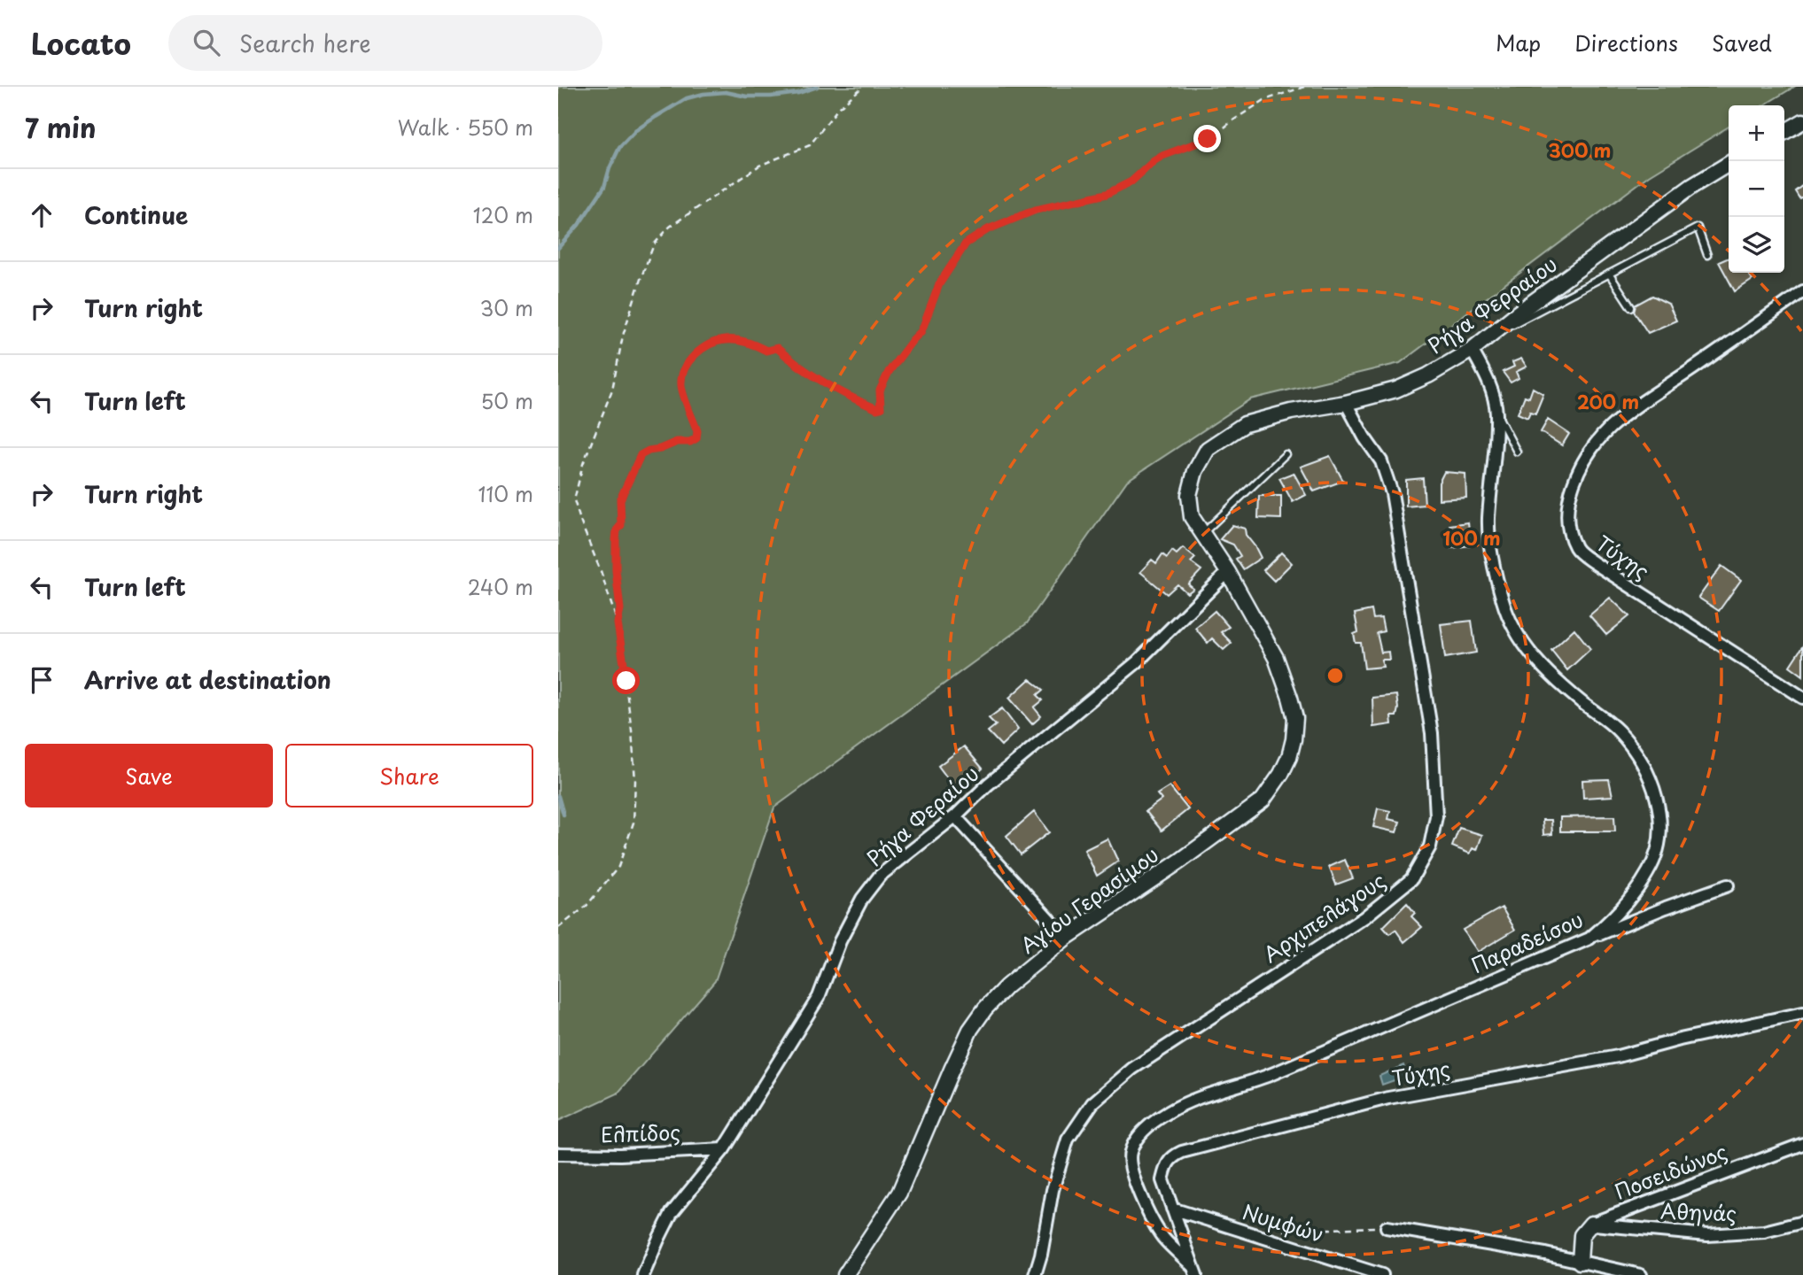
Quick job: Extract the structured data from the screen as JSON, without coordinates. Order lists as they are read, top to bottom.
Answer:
{
  "streets": {
    "street": [
      "Ρήγα Φερραίου",
      "Τύχης",
      "Ρήγα Φεραίου",
      "Αγίου Γερασίμου",
      "Αρχιπελάγους",
      "Παραδείσου",
      "Ελπίδος",
      "Ποσειδώνος",
      "Αθηνάς",
      "Νυμφών"
    ]
  },
  "crossings": [
    ["Ρήγα Φερραίου", "Ρήγα Φεραίου"],
    ["Ρήγα Φερραίου", "Αγίου Γερασίμου"],
    ["Ρήγα Φερραίου", "Αρχιπελάγους"],
    ["Ρήγα Φερραίου", "Παραδείσου"],
    ["Τύχης", "Παραδείσου"],
    ["Τύχης", "Νυμφών"],
    ["Ρήγα Φεραίου", "Αγίου Γερασίμου"],
    ["Ρήγα Φεραίου", "Ελπίδος"],
    ["Ποσειδώνος", "Αθηνάς"]
  ],
  "page": {
    "header": "Locato",
    "search": "Search here",
    "nav": ["Map", "Directions", "Saved"],
    "heading": ["7 min", "Walk · 550 m"],
    "map_buttons": ["+", "−"],
    "list": [
      ["Continue", "120 m"],
      ["Turn right", "30 m"],
      ["Turn left", "50 m"],
      ["Turn right", "110 m"],
      ["Turn left", "240 m"],
      "Arrive at destination"
    ],
    "buttons": ["Save", "Share"]
  },
  "rings": ["300 m", "200 m", "100 m"]
}
